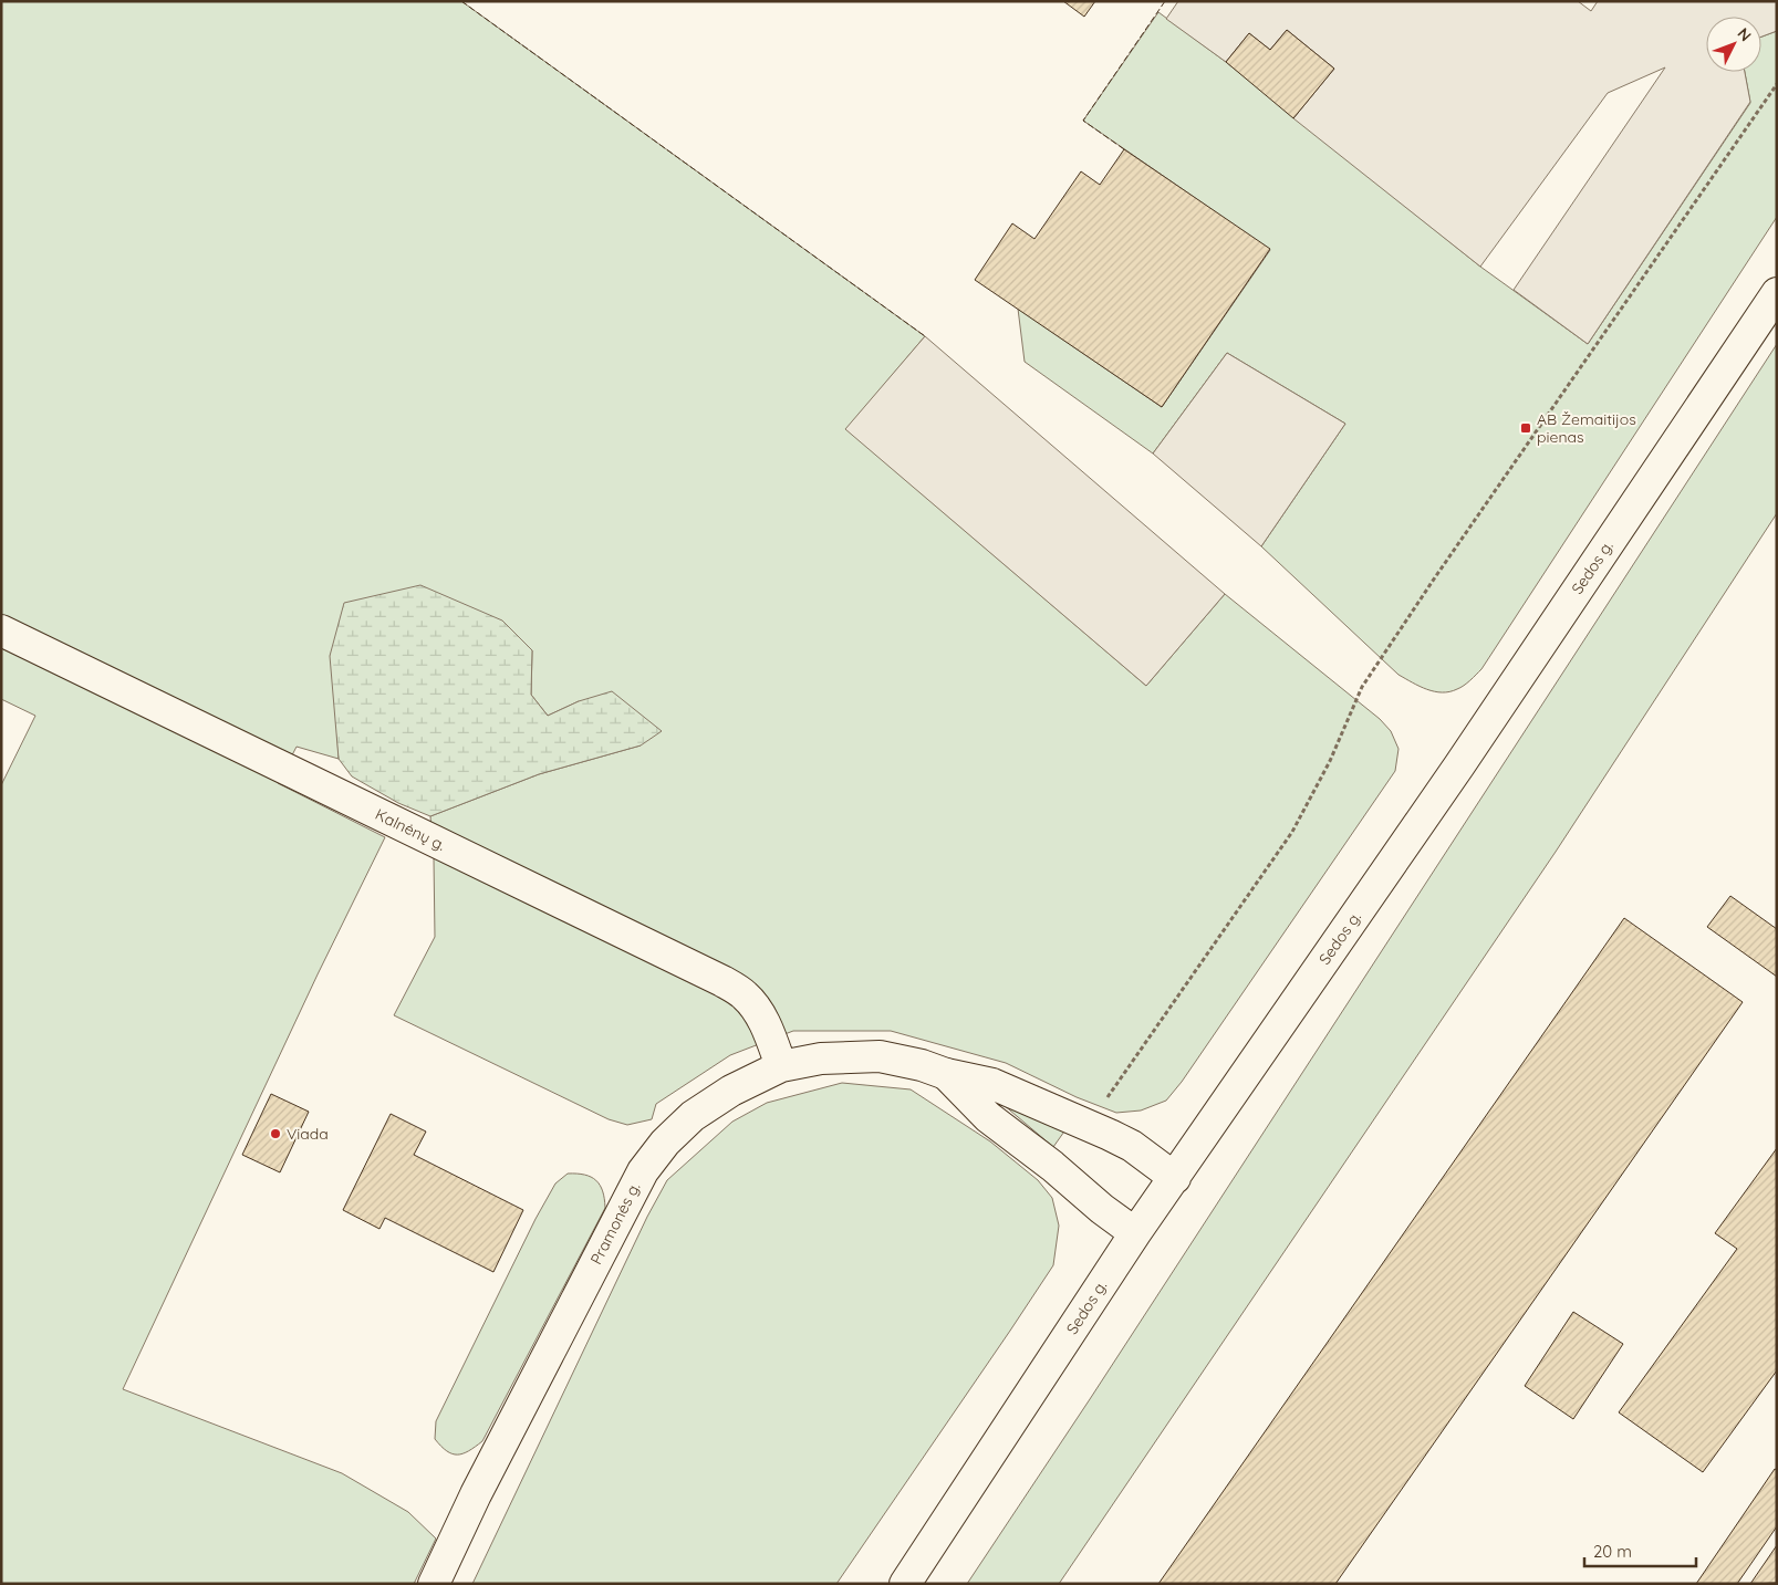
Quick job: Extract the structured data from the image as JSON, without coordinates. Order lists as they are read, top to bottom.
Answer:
{
  "streets": {
    "main road": ["Sedos g.", "Kalnėnų g.", "Pramonės g."]
  },
  "crossings": [
    ["Sedos g.", "Pramonės g."],
    ["Kalnėnų g.", "Pramonės g."]
  ],
  "places": {
    "transit": ["AB Žemaitijos pienas"],
    "other": ["Viada"]
  },
  "scale_bar": "20 m",
  "north": "top right"
}
